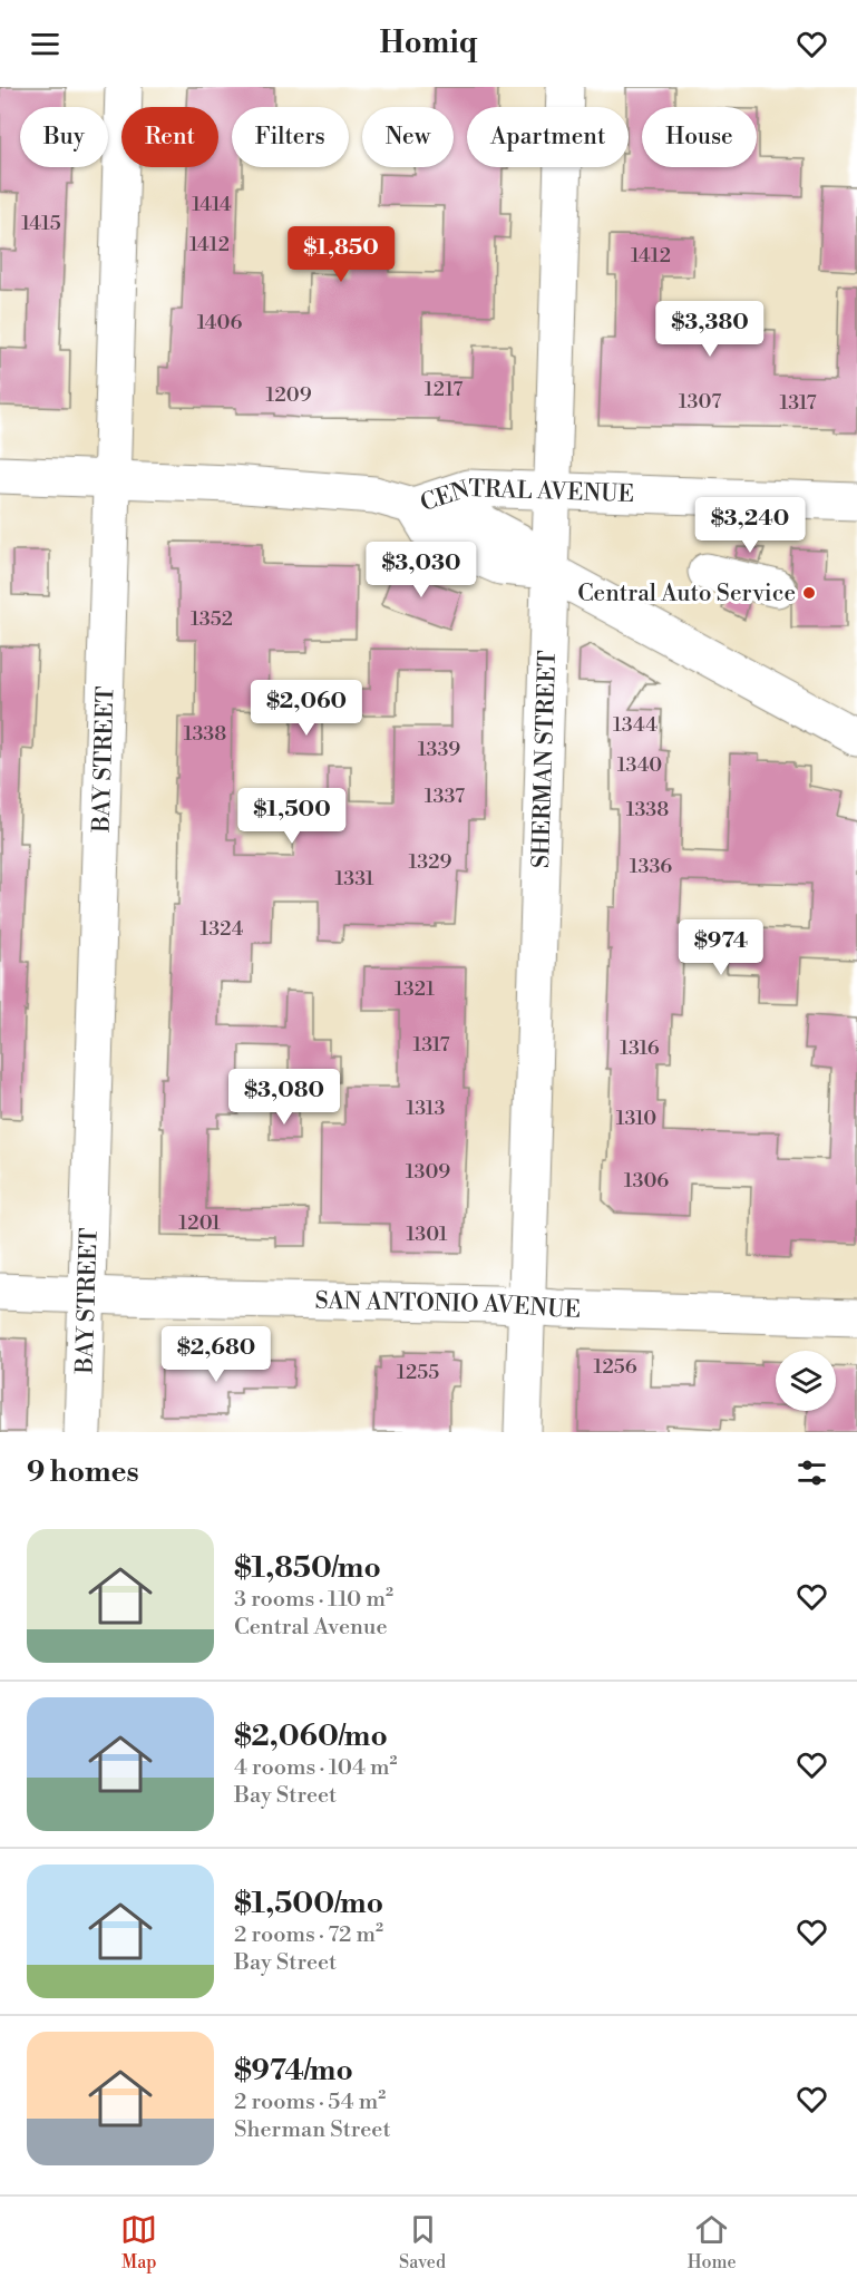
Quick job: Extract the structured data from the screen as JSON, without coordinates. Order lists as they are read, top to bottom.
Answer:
{
  "streets": {
    "street": [
      "CENTRAL AVENUE",
      "SHERMAN STREET",
      "BAY STREET",
      "SAN ANTONIO AVENUE"
    ]
  },
  "crossings": [
    ["CENTRAL AVENUE", "SHERMAN STREET"],
    ["CENTRAL AVENUE", "BAY STREET"],
    ["SHERMAN STREET", "SAN ANTONIO AVENUE"],
    ["BAY STREET", "SAN ANTONIO AVENUE"]
  ],
  "places": ["Central Auto Service"],
  "house_numbers": [
    "1414",
    "1415",
    "1412",
    "1412",
    "1406",
    "1217",
    "1209",
    "1307",
    "1317",
    "1352",
    "1344",
    "1338",
    "1339",
    "1340",
    "1337",
    "1338",
    "1329",
    "1336",
    "1331",
    "1324",
    "1321",
    "1317",
    "1316",
    "1313",
    "1310",
    "1309",
    "1306",
    "1201",
    "1301",
    "1256",
    "1255"
  ],
  "page": {
    "header": "Homiq",
    "chip": [
      "Buy",
      "Rent",
      "Filters",
      "New",
      "Apartment",
      "House"
    ],
    "price": [
      "$1,850",
      "$3,380",
      "$3,240",
      "$3,030",
      "$2,060",
      "$1,500",
      "$974",
      "$3,080",
      "$2,680"
    ],
    "heading": "9 homes",
    "list": [
      {
        "name": "$1,850/mo",
        "note": "3 rooms · 110 m² · Central Avenue"
      },
      {
        "name": "$2,060/mo",
        "note": "4 rooms · 104 m² · Bay Street"
      },
      {
        "name": "$1,500/mo",
        "note": "2 rooms · 72 m² · Bay Street"
      },
      {
        "name": "$974/mo",
        "note": "2 rooms · 54 m² · Sherman Street"
      }
    ],
    "tabs": ["Map", "Saved", "Home"]
  }
}
